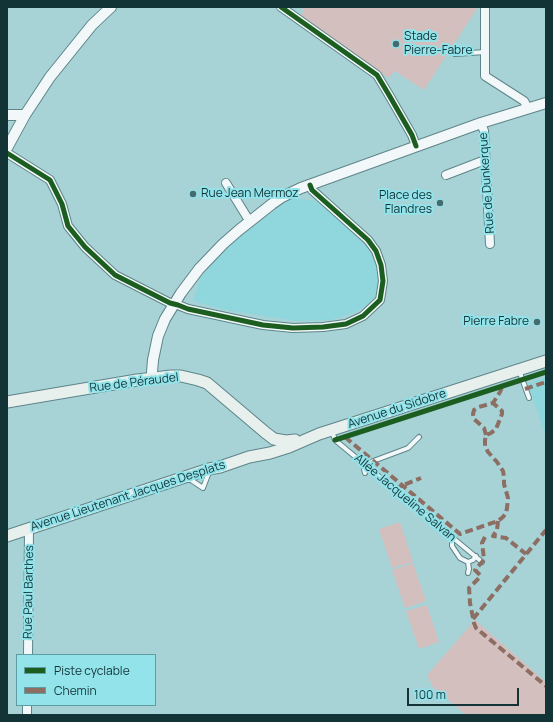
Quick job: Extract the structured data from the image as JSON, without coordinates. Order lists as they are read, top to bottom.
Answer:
{
  "streets": {
    "main road": ["Rue de Péraudel", "Avenue du Sidobre", "Avenue Lieutenant Jacques Desplats"],
    "street": ["Rue de Dunkerque", "Rue Paul Barthes"],
    "lane": ["Allée Jacqueline Salvan"]
  },
  "crossings": [
    ["Rue de Péraudel", "Avenue du Sidobre"],
    ["Avenue du Sidobre", "Avenue Lieutenant Jacques Desplats"],
    ["Avenue du Sidobre", "Allée Jacqueline Salvan"],
    ["Avenue Lieutenant Jacques Desplats", "Rue Paul Barthes"]
  ],
  "places": [
    "Stade Pierre-Fabre",
    "Rue Jean Mermoz",
    "Place des Flandres",
    "Pierre Fabre"
  ],
  "legend": ["Piste cyclable", "Chemin"],
  "scale_bar": "100 m"
}
